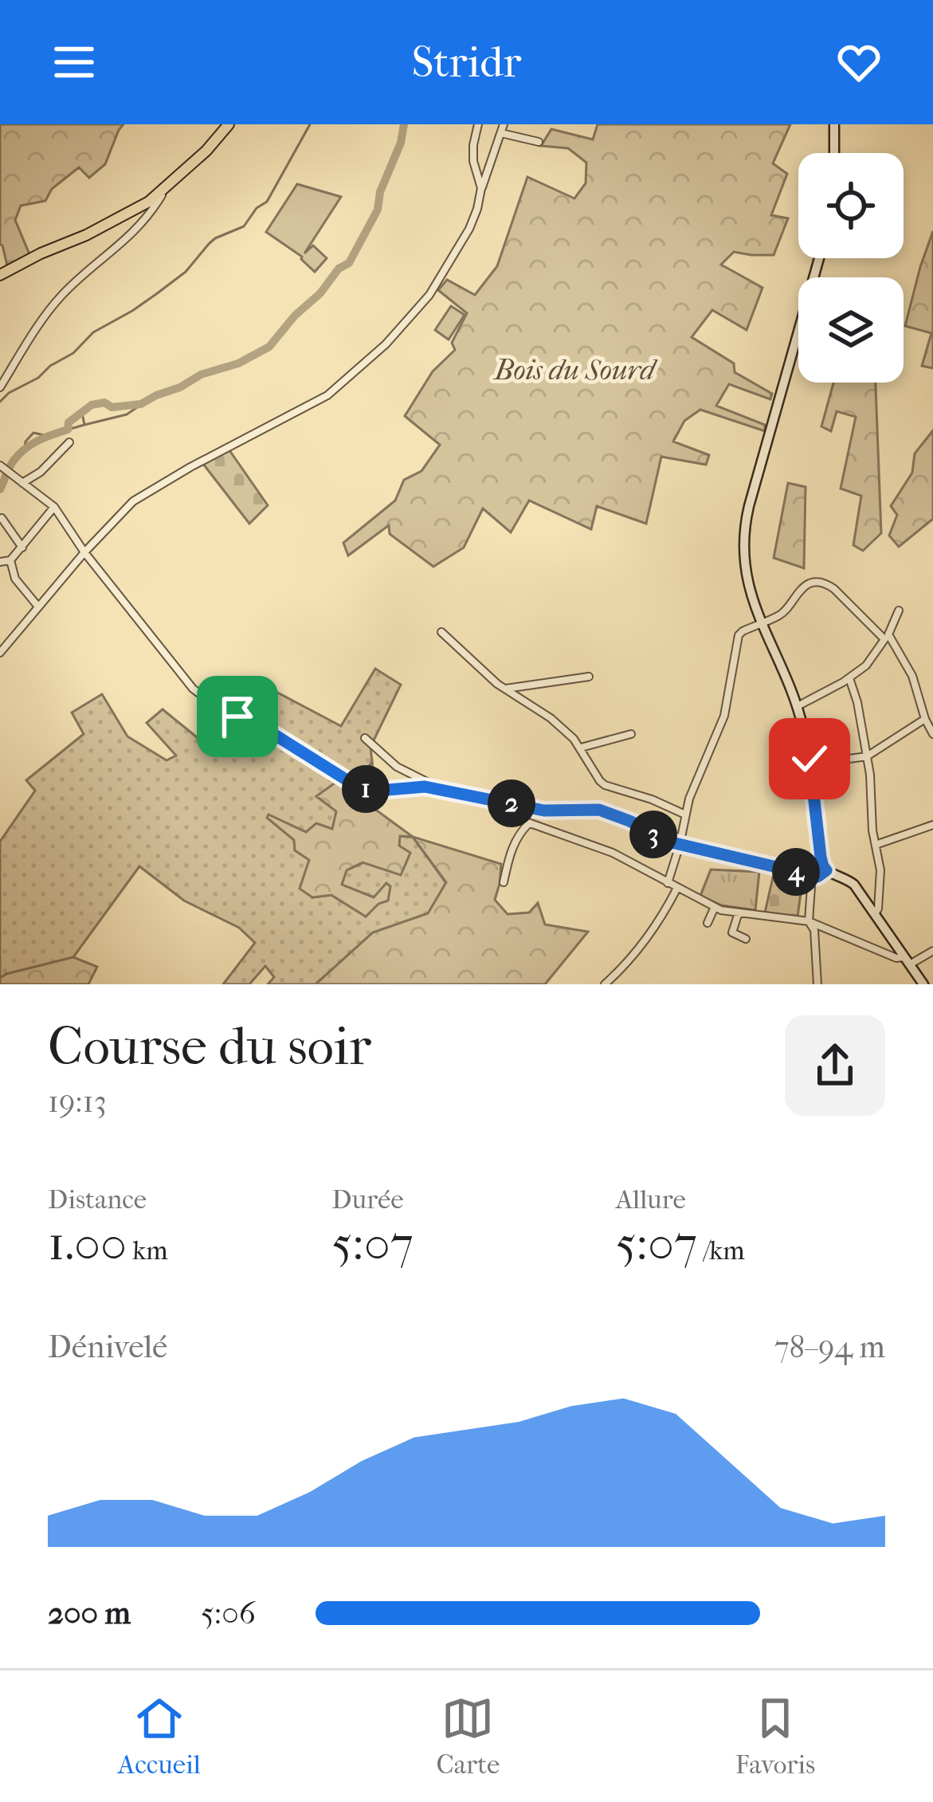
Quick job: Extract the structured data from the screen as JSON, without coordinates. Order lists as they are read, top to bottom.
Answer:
{
  "parks": ["Bois du Sourd"],
  "page": {
    "header": "Stridr",
    "pins": [
      "1",
      "2",
      "3",
      "4"
    ],
    "heading": ["Course du soir", "19:13"],
    "stats": [
      ["Distance", "1.00 km"],
      ["Durée", "5:07"],
      ["Allure", "5:07 /km"]
    ],
    "chart": ["Dénivelé", "78–94 m"],
    "list": [
      {
        "name": "200 m",
        "note": "5:06"
      }
    ],
    "tabs": ["Accueil", "Carte", "Favoris"]
  }
}
